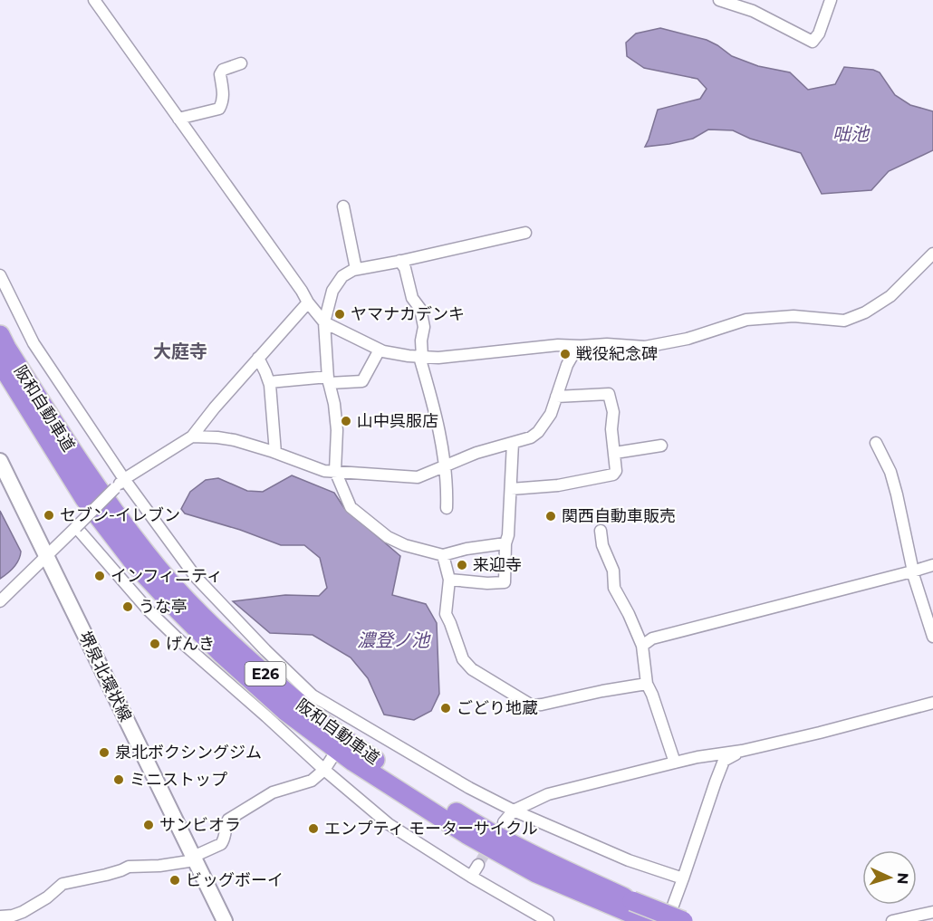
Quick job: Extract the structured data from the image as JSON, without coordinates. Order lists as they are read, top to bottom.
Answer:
{
  "streets": {
    "highway": ["阪和自動車道", "E26"],
    "main road": ["堺泉北環状線"]
  },
  "districts": ["大庭寺"],
  "water": ["咄池", "濃登ノ池"],
  "places": [
    "ヤマナカデンキ",
    "戦役紀念碑",
    "山中呉服店",
    "セブン-イレブン",
    "関西自動車販売",
    "来迎寺",
    "インフィニティ",
    "うな亭",
    "げんき",
    "ごどり地蔵",
    "泉北ボクシングジム",
    "ミニストップ",
    "サンビオラ",
    "エンプティ モーターサイクル",
    "ビッグボーイ"
  ],
  "north": "right"
}
